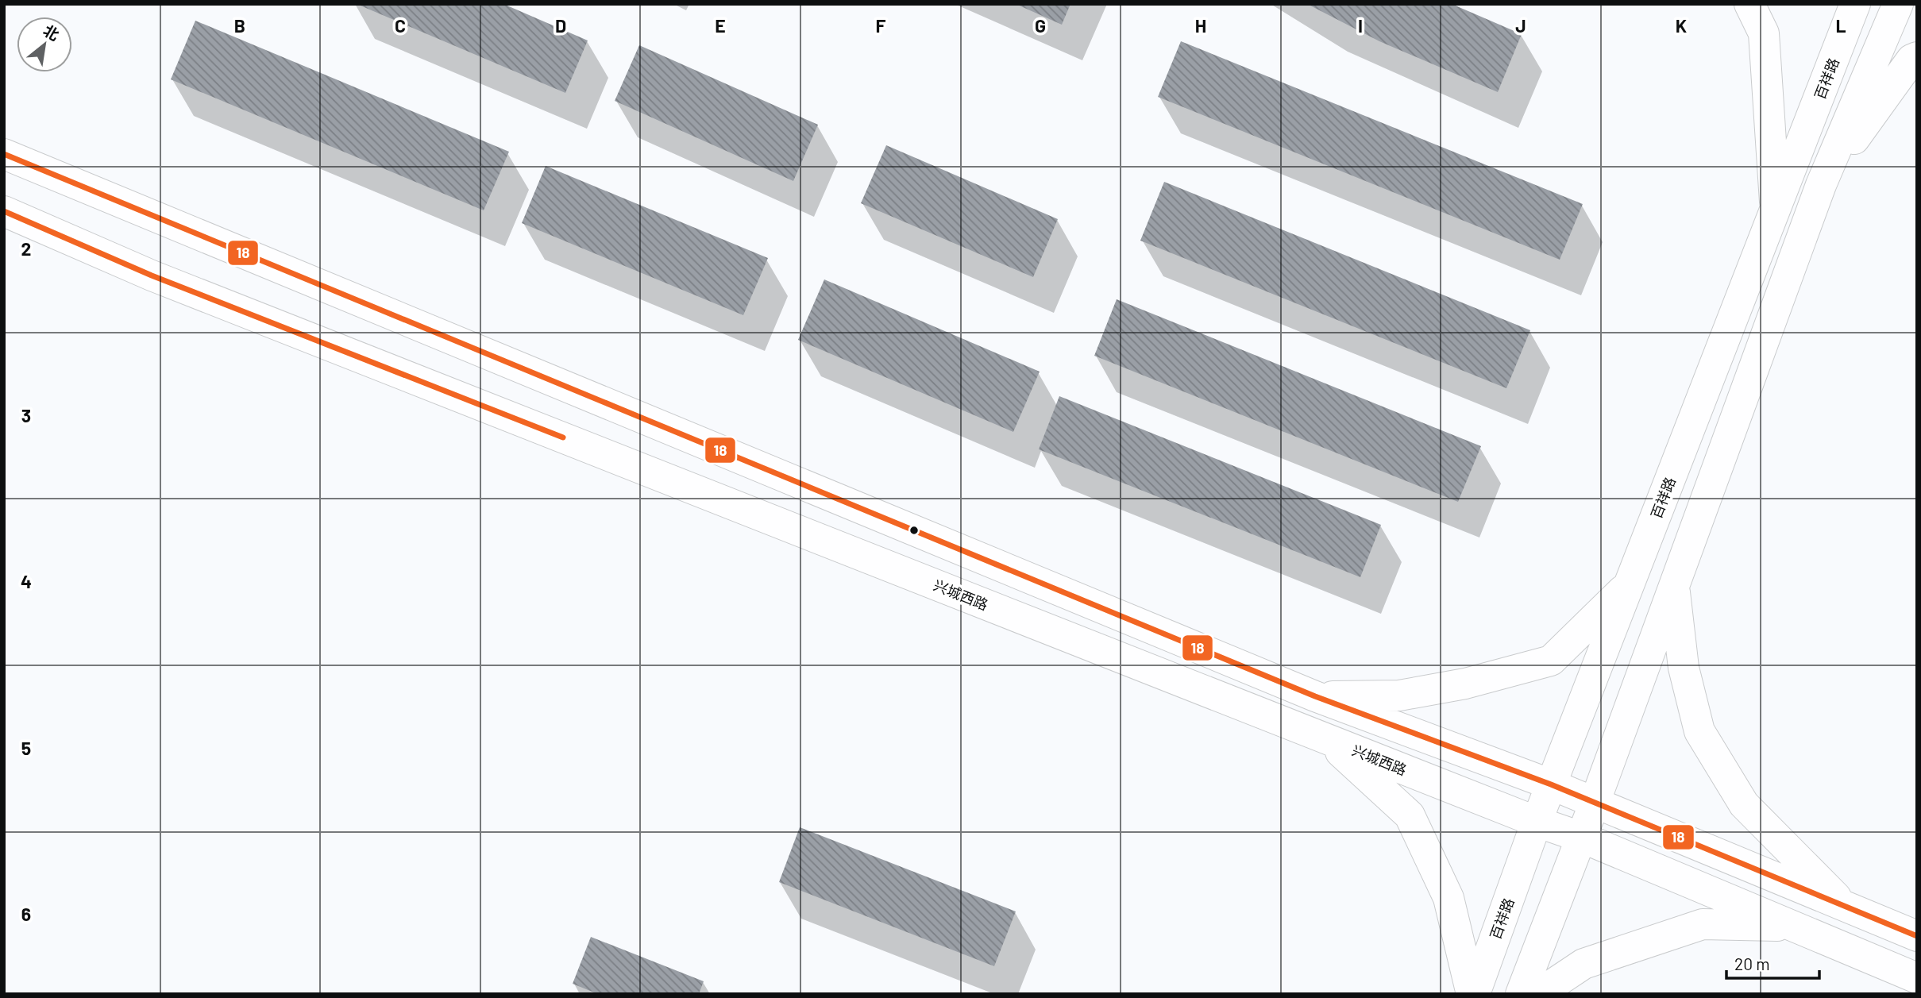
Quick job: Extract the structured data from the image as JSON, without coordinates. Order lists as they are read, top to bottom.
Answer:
{
  "streets": {
    "street": ["百祥路", "兴城西路"]
  },
  "crossings": [
    ["百祥路", "兴城西路"]
  ],
  "lines": ["transit line 18"],
  "scale_bar": "20 m",
  "north": "top right",
  "grid": {
    "columns": [
      "B",
      "C",
      "D",
      "E",
      "F",
      "G",
      "H",
      "I",
      "J",
      "K",
      "L"
    ],
    "rows": [
      "2",
      "3",
      "4",
      "5",
      "6"
    ]
  }
}
